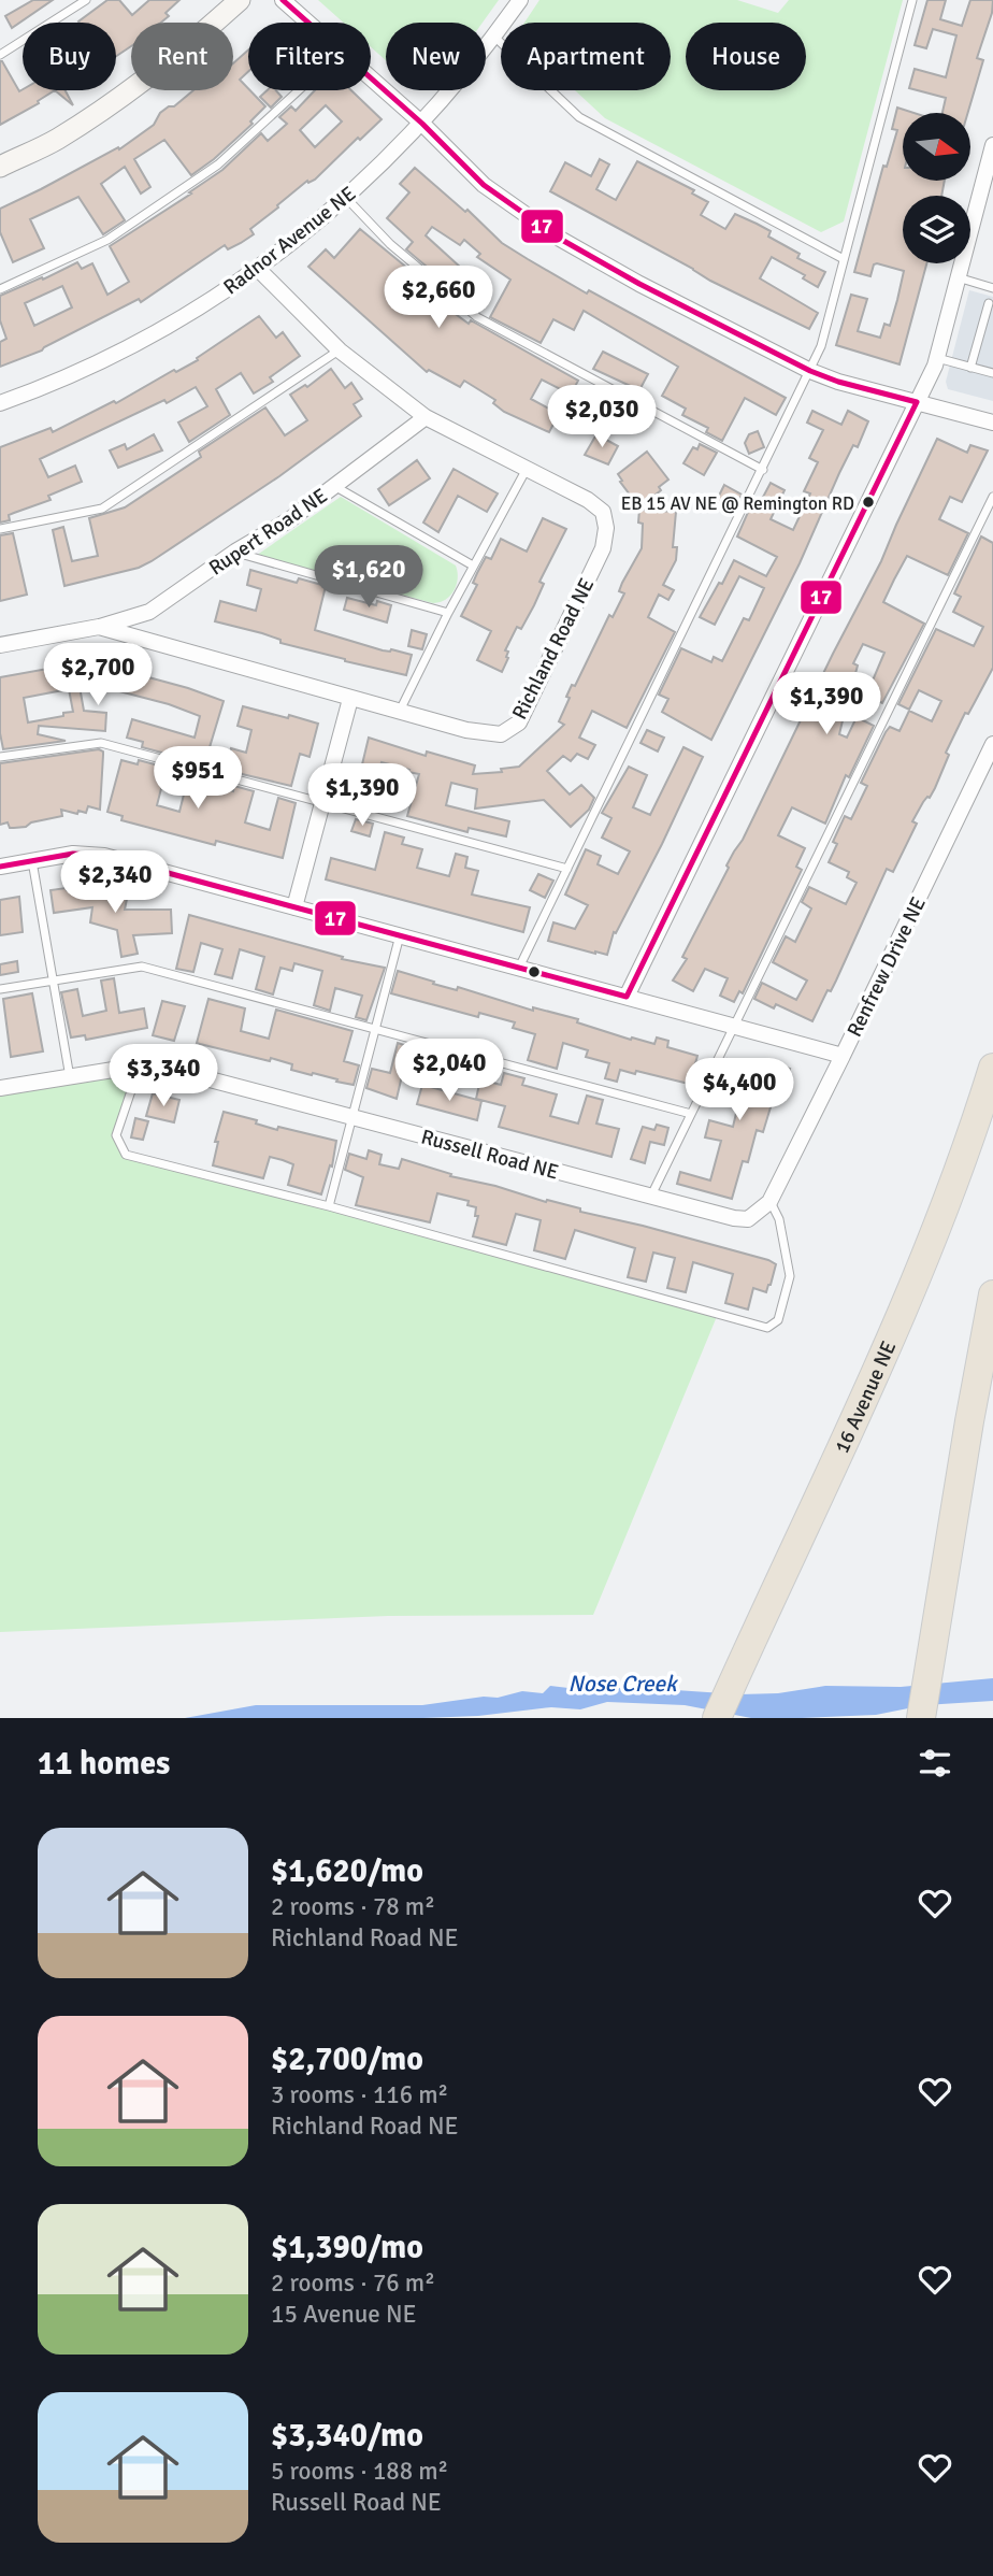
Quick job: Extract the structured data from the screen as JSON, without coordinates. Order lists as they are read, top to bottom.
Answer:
{
  "streets": {
    "highway": ["16 Avenue NE"],
    "street": [
      "Radnor Avenue NE",
      "Rupert Road NE",
      "Richland Road NE",
      "Renfrew Drive NE",
      "Russell Road NE"
    ]
  },
  "crossings": [
    ["Radnor Avenue NE", "Richland Road NE"],
    ["Rupert Road NE", "Richland Road NE"]
  ],
  "water": ["Nose Creek"],
  "places": ["EB 15 AV NE @ Remington RD"],
  "lines": ["transit line 17"],
  "north": "right",
  "page": {
    "chip": [
      "Buy",
      "Rent",
      "Filters",
      "New",
      "Apartment",
      "House"
    ],
    "price": [
      "$2,660",
      "$2,030",
      "$1,620",
      "$2,700",
      "$1,390",
      "$951",
      "$1,390",
      "$2,340",
      "$2,040",
      "$3,340",
      "$4,400"
    ],
    "heading": "11 homes",
    "list": [
      {
        "name": "$1,620/mo",
        "note": "2 rooms · 78 m² · Richland Road NE"
      },
      {
        "name": "$2,700/mo",
        "note": "3 rooms · 116 m² · Richland Road NE"
      },
      {
        "name": "$1,390/mo",
        "note": "2 rooms · 76 m² · 15 Avenue NE"
      },
      {
        "name": "$3,340/mo",
        "note": "5 rooms · 188 m² · Russell Road NE"
      }
    ]
  }
}
